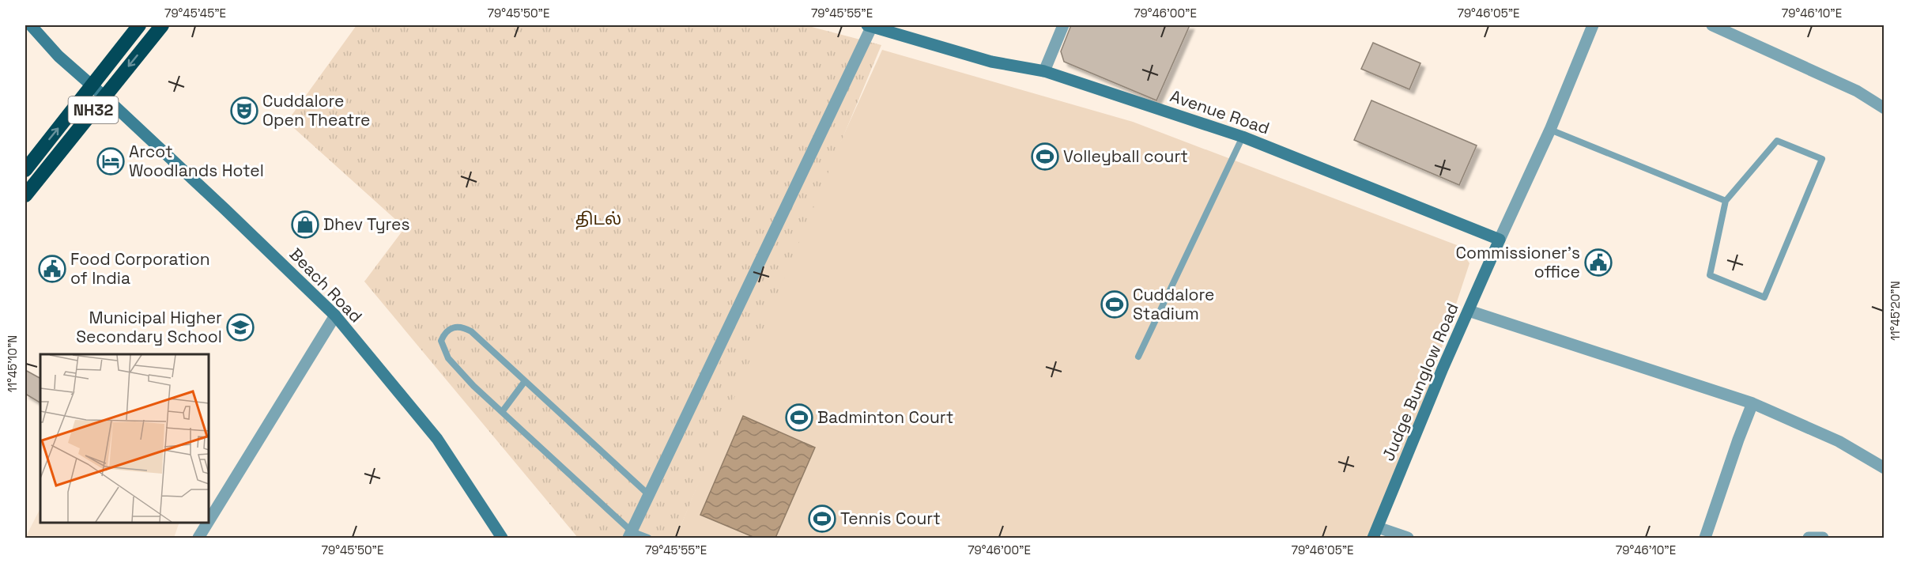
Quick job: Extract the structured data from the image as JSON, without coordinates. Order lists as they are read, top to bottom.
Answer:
{
  "streets": {
    "highway": ["NH32"],
    "street": ["Avenue Road", "Beach Road", "Judge Bunglow Road"]
  },
  "crossings": [
    ["NH32", "Beach Road"],
    ["Avenue Road", "Judge Bunglow Road"]
  ],
  "parks": ["திடல்"],
  "places": {
    "theatre": ["Cuddalore Open Theatre"],
    "sports": [
      "Volleyball court",
      "Cuddalore Stadium",
      "Badminton Court",
      "Tennis Court"
    ],
    "hotel": ["Arcot Woodlands Hotel"],
    "shop": ["Dhev Tyres"],
    "public building": ["Commissioner's office", "Food Corporation of India"],
    "school or university": ["Municipal Higher Secondary School"]
  },
  "coordinates": [
    "79°45'45\"E",
    "79°45'50\"E",
    "79°45'55\"E",
    "79°46'00\"E",
    "79°46'05\"E",
    "79°46'10\"E",
    "11°45'20\"N",
    "11°45'10\"N"
  ]
}
